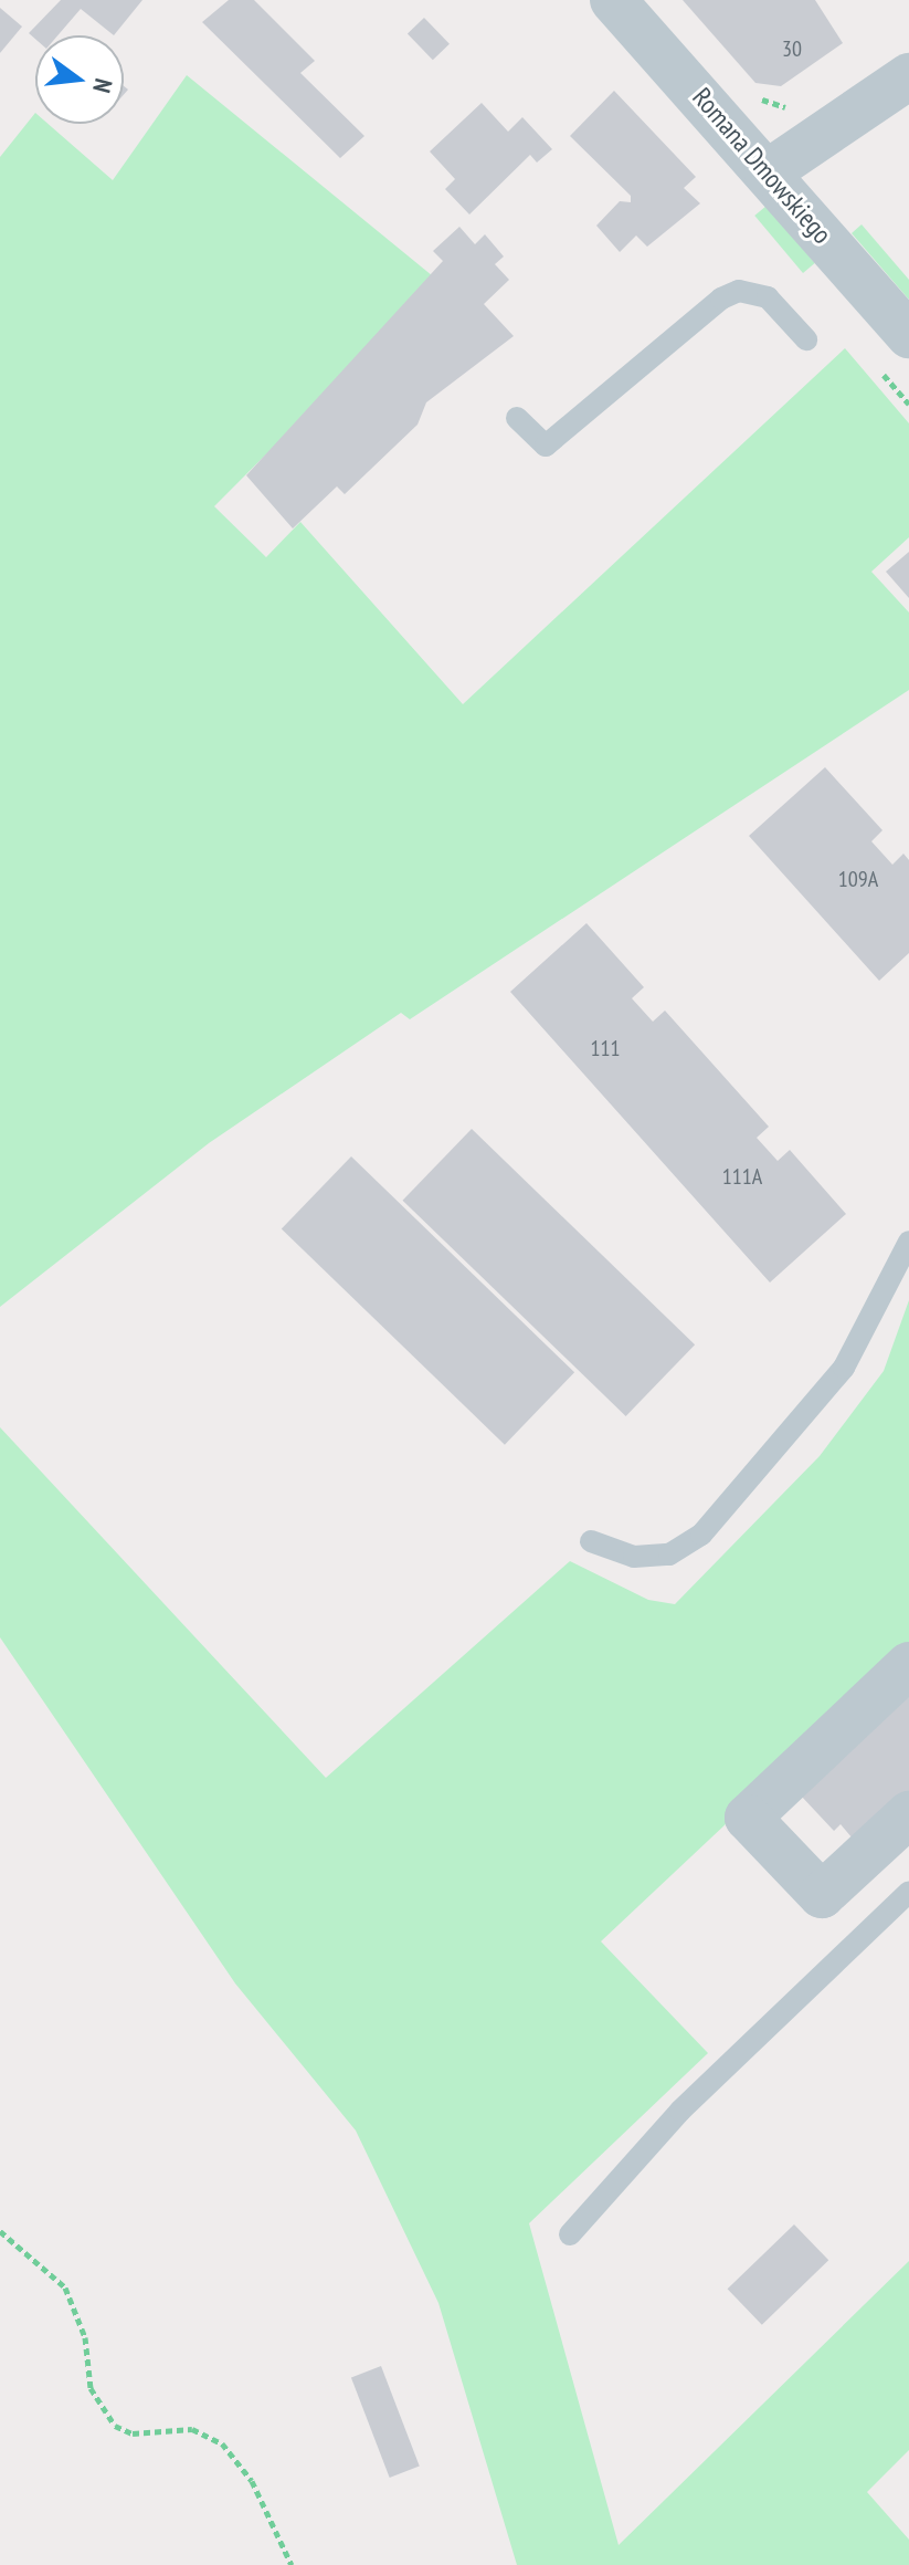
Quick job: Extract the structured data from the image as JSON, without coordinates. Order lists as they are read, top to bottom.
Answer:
{
  "streets": {
    "street": ["Romana Dmowskiego"]
  },
  "house_numbers": [
    "30",
    "109A",
    "111",
    "111A"
  ],
  "north": "right"
}
